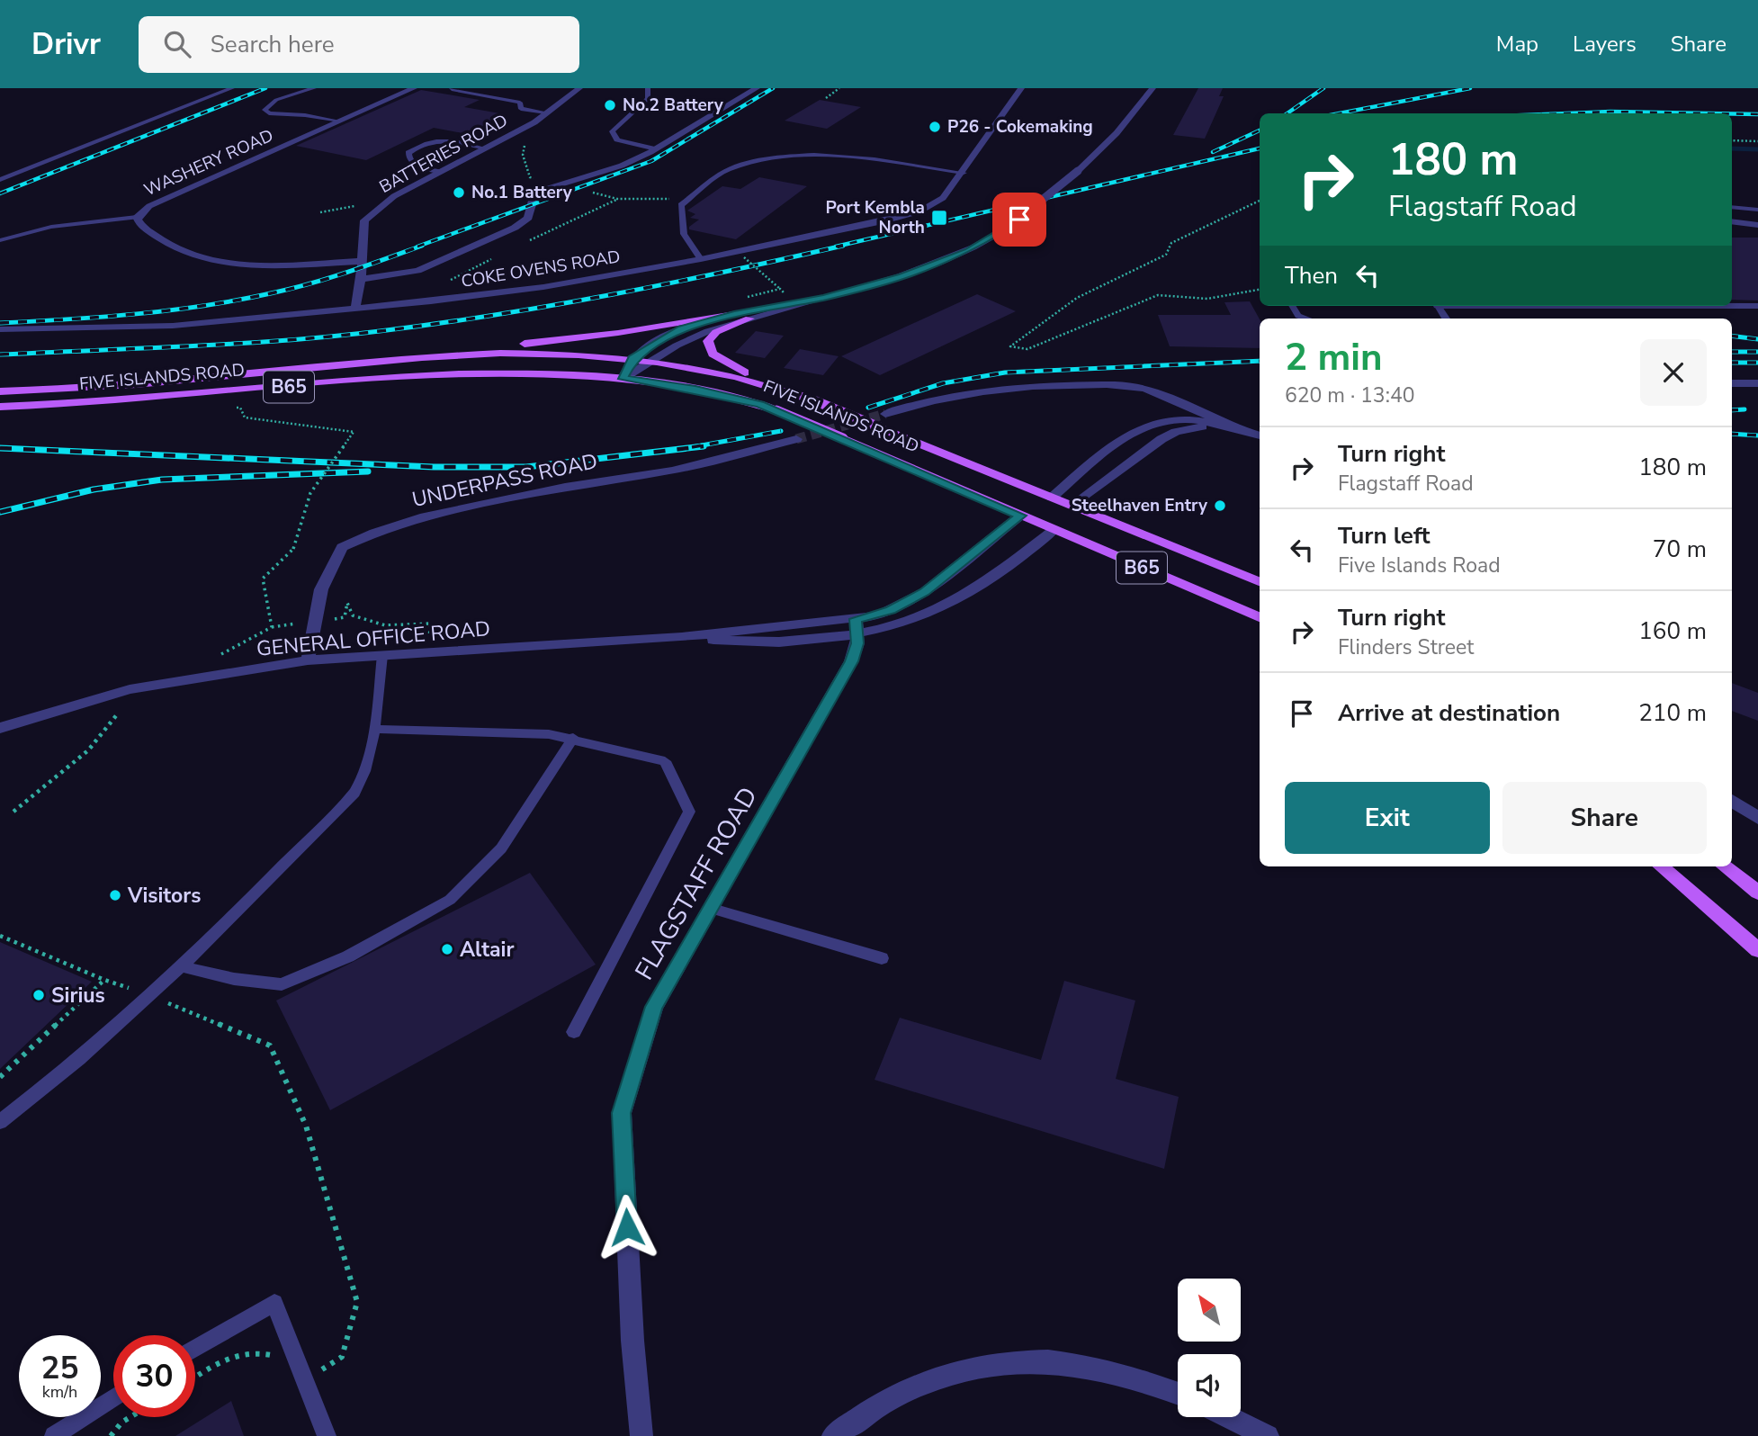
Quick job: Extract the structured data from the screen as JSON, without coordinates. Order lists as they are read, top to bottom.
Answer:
{
  "streets": {
    "main road": ["FIVE ISLANDS ROAD", "B65"],
    "street": [
      "BATTERIES ROAD",
      "WASHERY ROAD",
      "COKE OVENS ROAD",
      "UNDERPASS ROAD",
      "GENERAL OFFICE ROAD",
      "FLAGSTAFF ROAD"
    ]
  },
  "crossings": [
    ["BATTERIES ROAD", "WASHERY ROAD"],
    ["BATTERIES ROAD", "COKE OVENS ROAD"],
    ["UNDERPASS ROAD", "GENERAL OFFICE ROAD"],
    ["GENERAL OFFICE ROAD", "FLAGSTAFF ROAD"]
  ],
  "places": {
    "other": [
      "No.2 Battery",
      "P26 - Cokemaking",
      "No.1 Battery",
      "Steelhaven Entry",
      "Visitors",
      "Altair",
      "Sirius"
    ],
    "transit": ["Port Kembla North"]
  },
  "north": "top left",
  "page": {
    "header": "Drivr",
    "search": "Search here",
    "nav": ["Map", "Layers", "Share"],
    "turn": ["180 m", "Flagstaff Road"],
    "then": "Then",
    "heading": ["2 min", "620 m · 13:40"],
    "list": [
      {
        "name": "Turn right",
        "note": "Flagstaff Road",
        "value": "180 m"
      },
      {
        "name": "Turn left",
        "note": "Five Islands Road",
        "value": "70 m"
      },
      {
        "name": "Turn right",
        "note": "Flinders Street",
        "value": "160 m"
      },
      {
        "name": "Arrive at destination",
        "value": "210 m"
      }
    ],
    "buttons": ["Exit", "Share"],
    "speed": "25 km/h",
    "limit": "30"
  }
}
